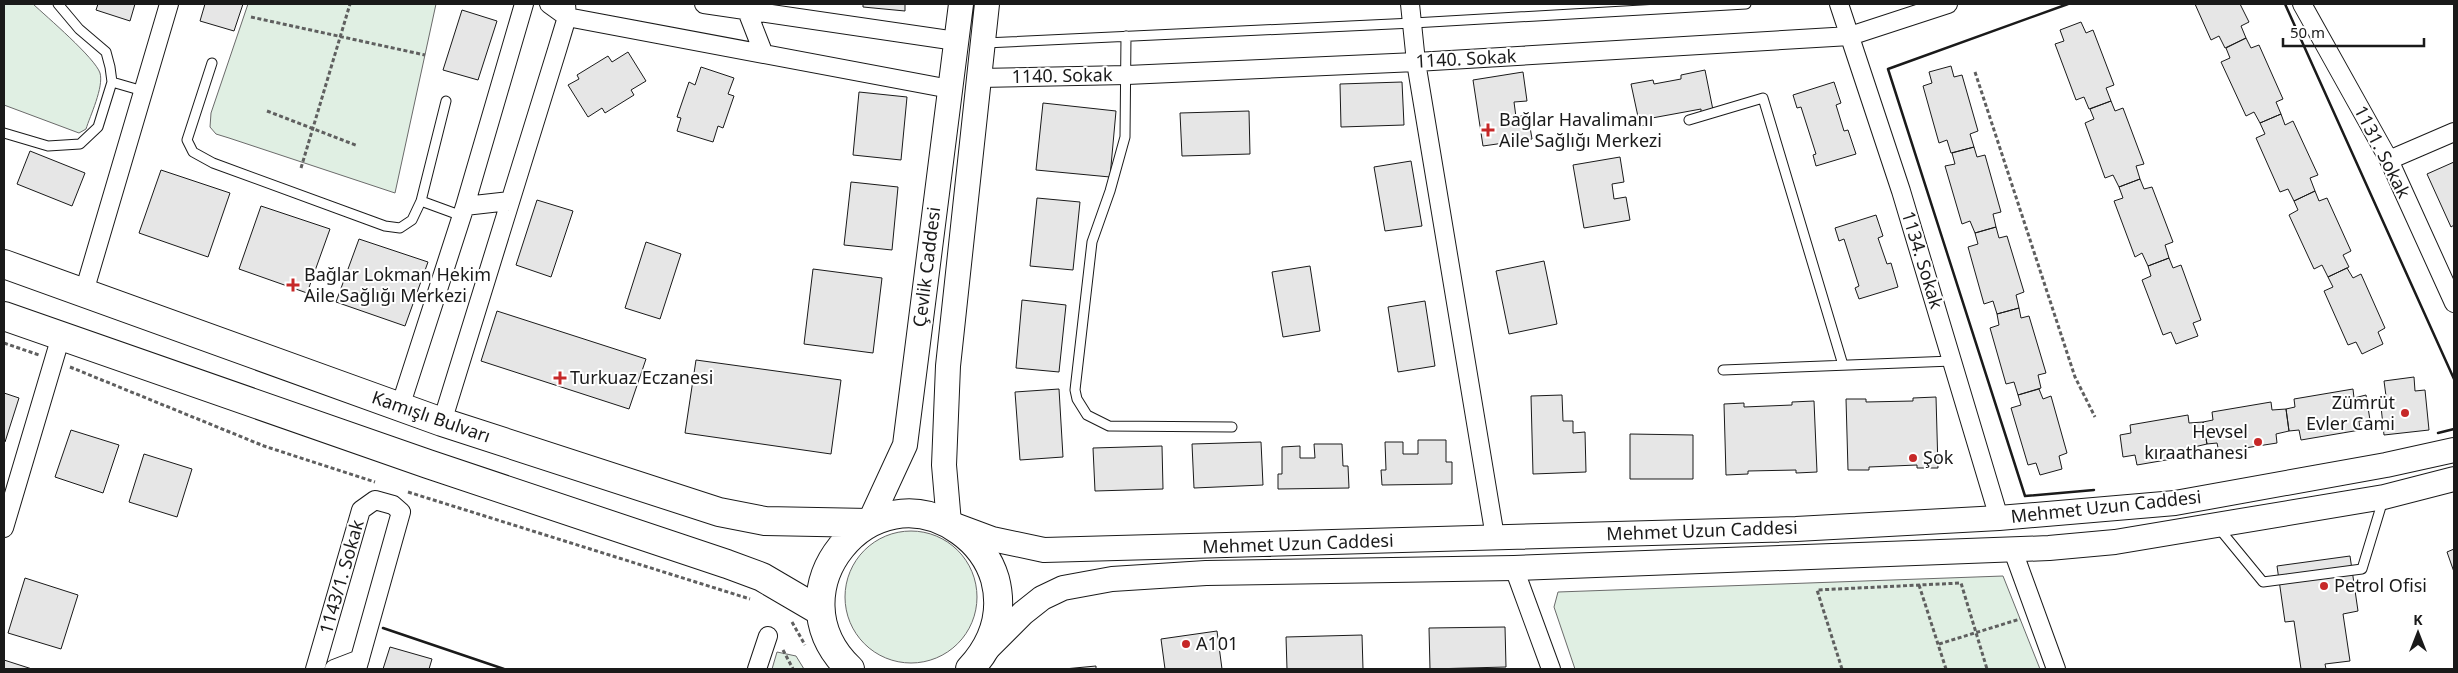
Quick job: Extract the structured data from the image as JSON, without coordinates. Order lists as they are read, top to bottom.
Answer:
{
  "streets": {
    "highway": ["Kamışlı Bulvarı"],
    "main road": ["Çevlik Caddesi", "Mehmet Uzun Caddesi"],
    "street": [
      "1140. Sokak",
      "1131. Sokak",
      "1134. Sokak",
      "1143/1. Sokak"
    ]
  },
  "crossings": [
    ["1140. Sokak", "1134. Sokak"],
    ["1140. Sokak", "Çevlik Caddesi"],
    ["1134. Sokak", "Mehmet Uzun Caddesi"],
    ["Çevlik Caddesi", "Kamışlı Bulvarı"],
    ["Çevlik Caddesi", "Mehmet Uzun Caddesi"]
  ],
  "places": {
    "health": ["Bağlar Havalimanı Aile Sağlığı Merkezi", "Bağlar Lokman Hekim Aile Sağlığı Merkezi", "Turkuaz Eczanesi"],
    "other": [
      "Zümrüt Evler Cami",
      "Hevsel kıraathanesi",
      "Şok",
      "Petrol Ofisi",
      "A101"
    ]
  },
  "scale_bar": "50 m",
  "north": "top"
}
